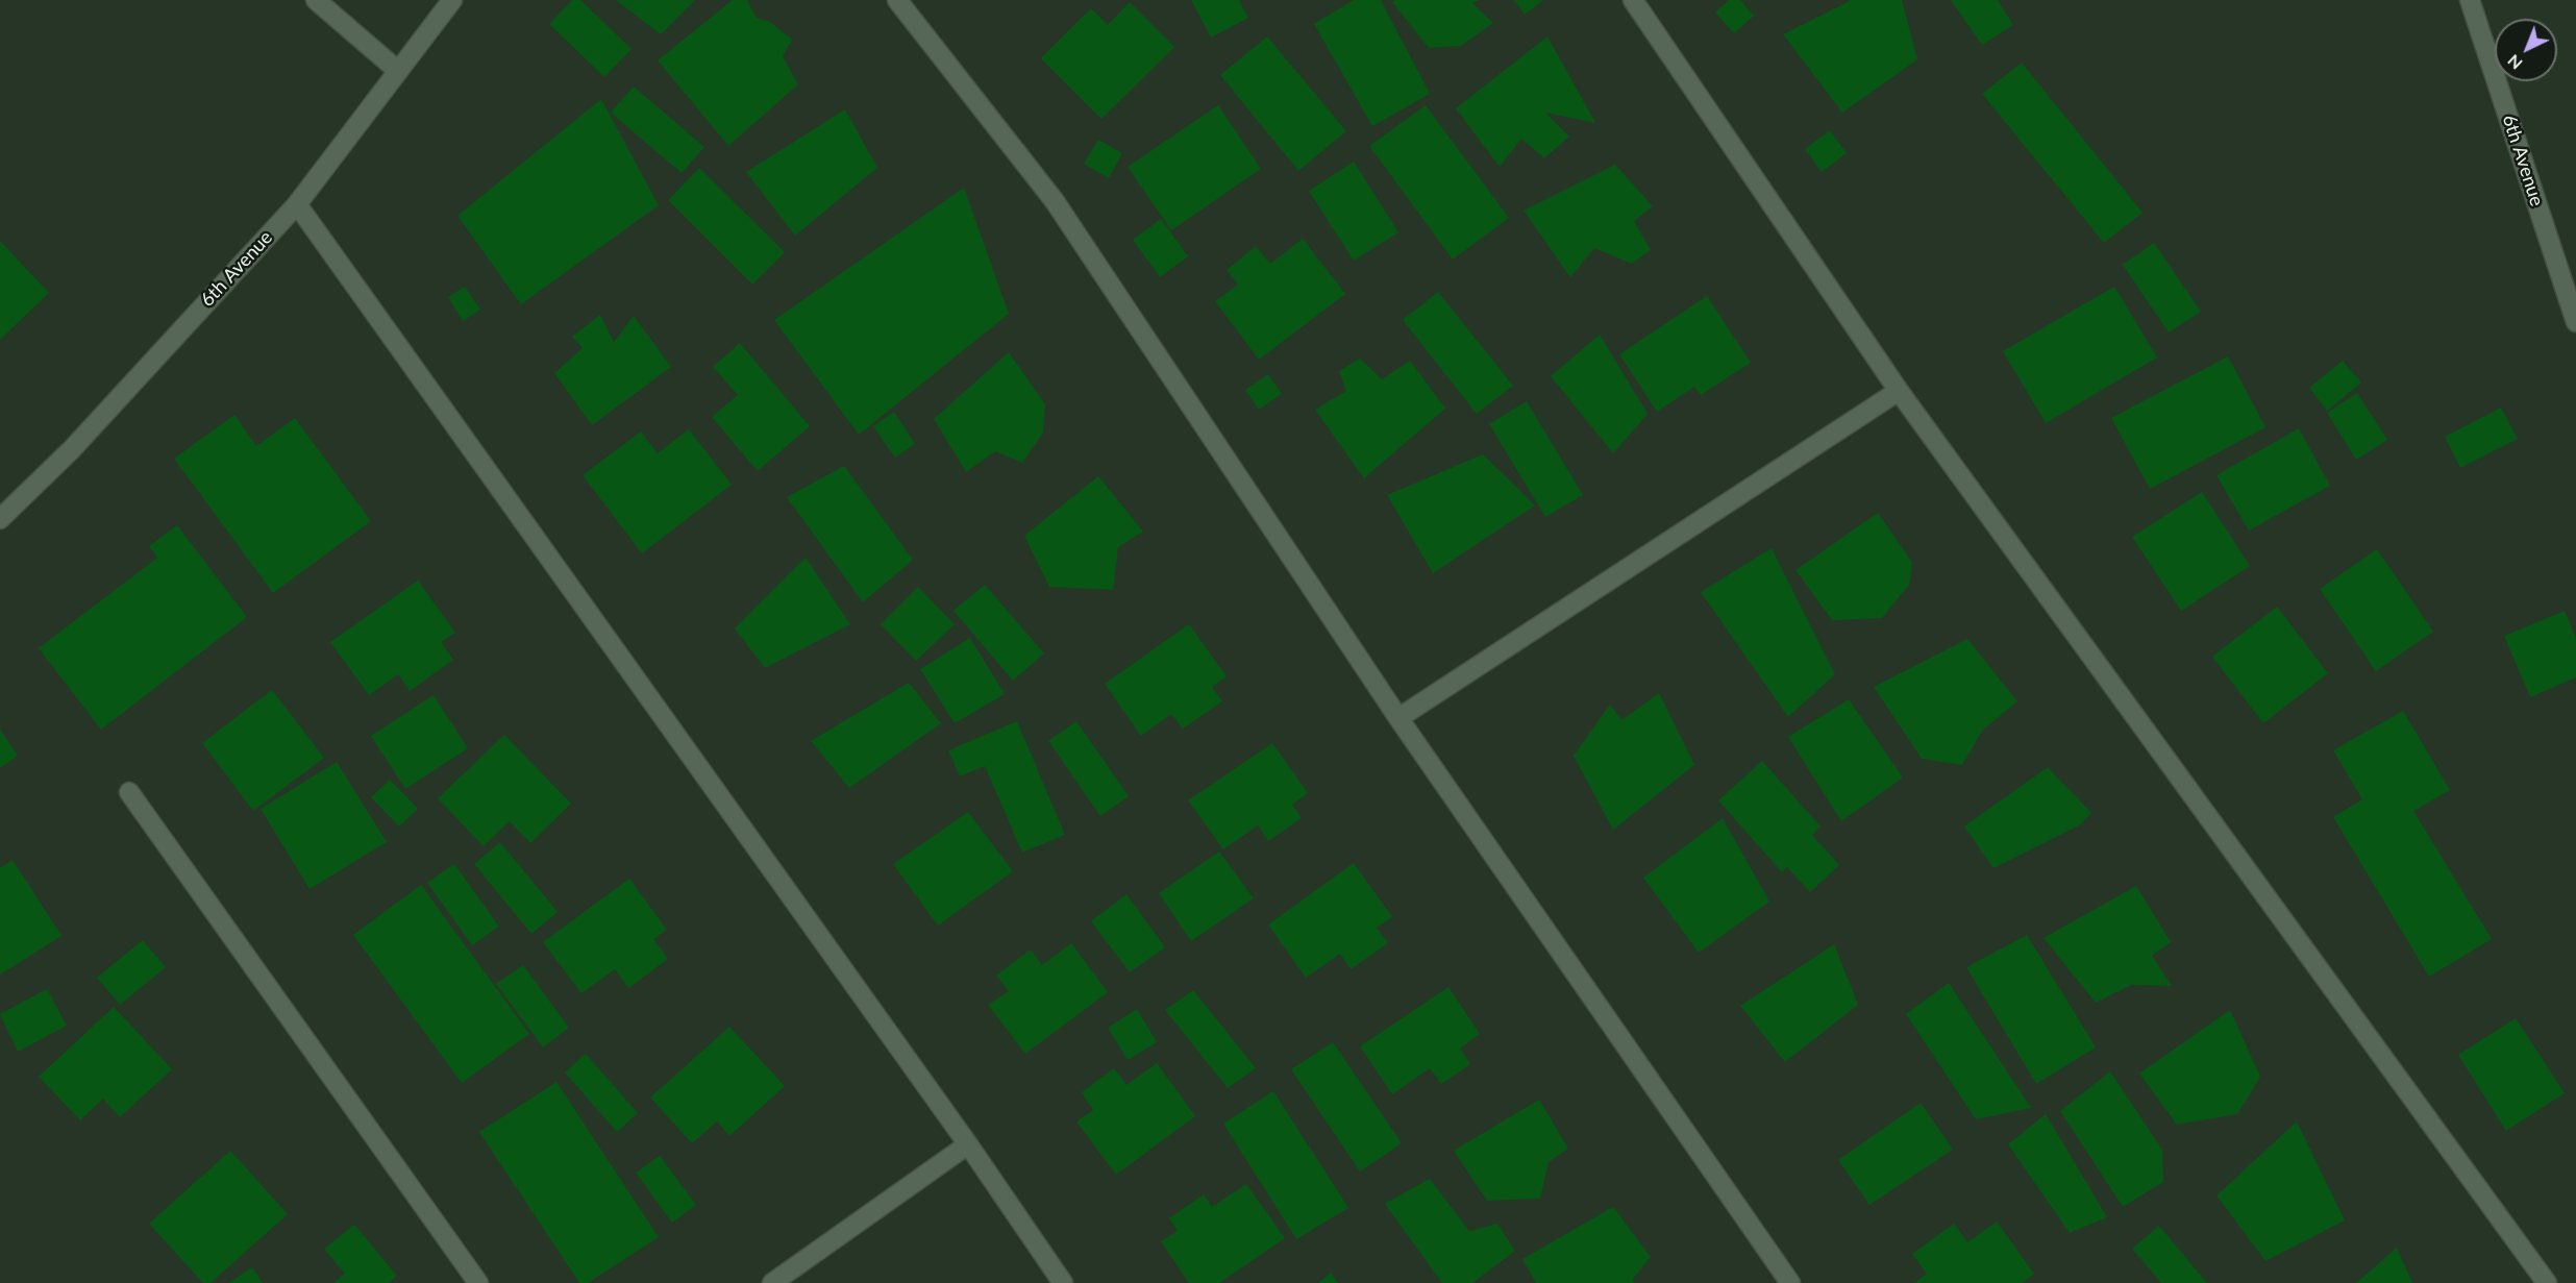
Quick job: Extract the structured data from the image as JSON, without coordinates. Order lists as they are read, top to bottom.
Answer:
{
  "streets": {
    "street": ["6th Avenue"]
  },
  "north": "bottom left"
}
